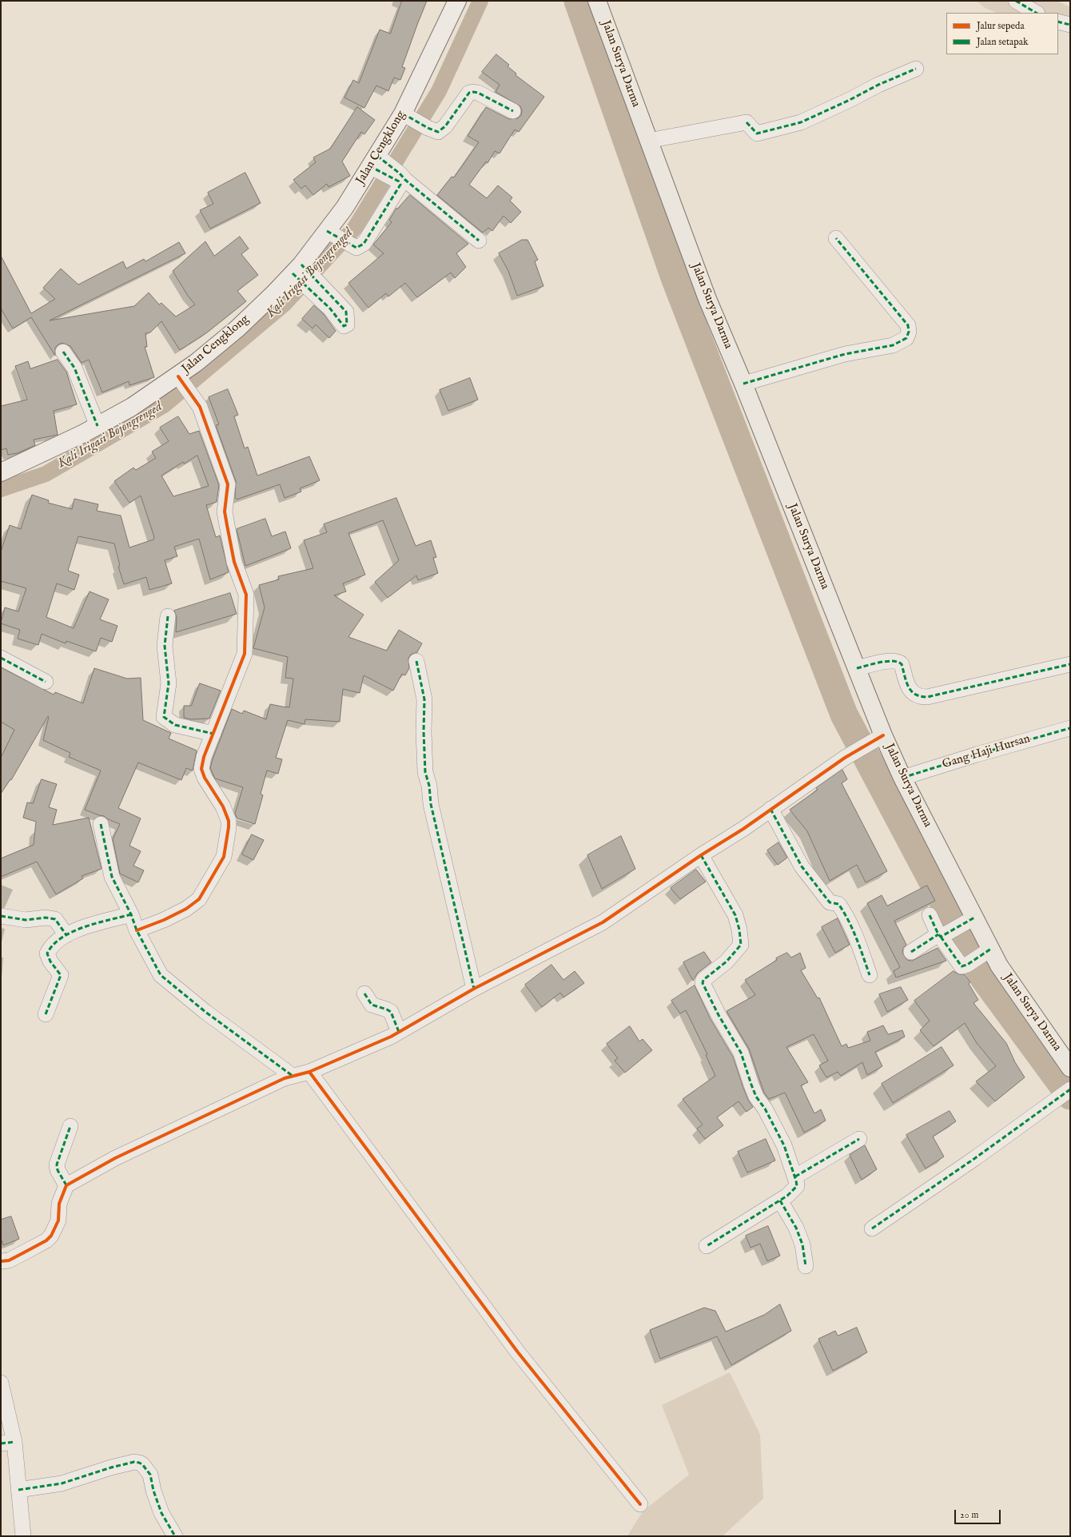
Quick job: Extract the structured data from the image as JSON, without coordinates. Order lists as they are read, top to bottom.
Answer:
{
  "streets": {
    "main road": ["Jalan Surya Darma", "Jalan Cengklong"],
    "street": ["Gang Haji Hursan"]
  },
  "crossings": [
    ["Jalan Surya Darma", "Gang Haji Hursan"]
  ],
  "water": ["Kali Irigasi Bojongrenged"],
  "legend": ["Jalur sepeda", "Jalan setapak"],
  "scale_bar": "20 m"
}
